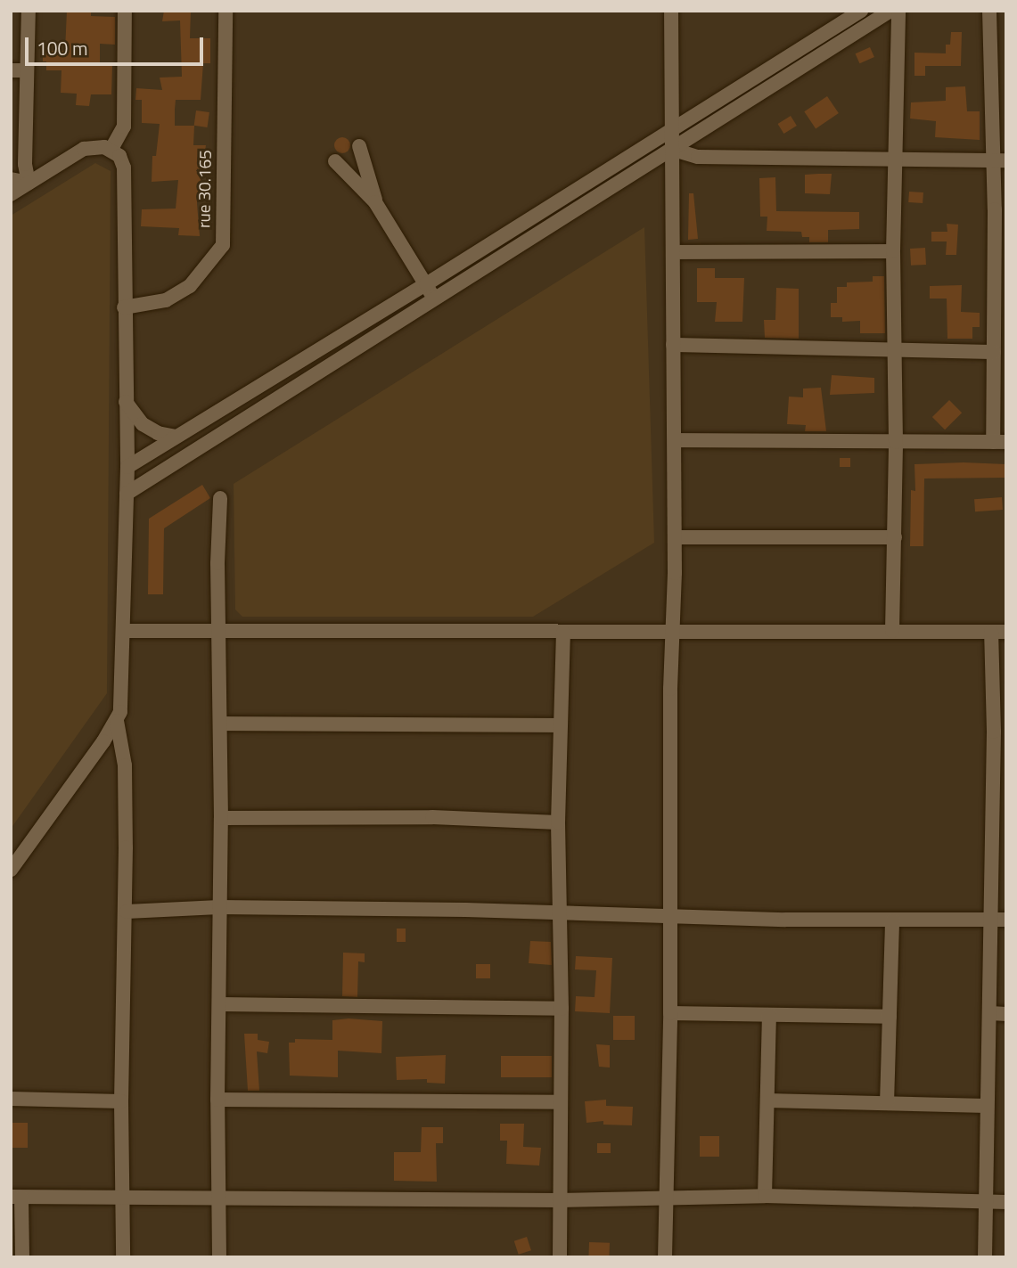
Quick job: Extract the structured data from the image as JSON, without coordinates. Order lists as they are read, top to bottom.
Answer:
{
  "streets": {
    "street": ["rue 30.165"]
  },
  "scale_bar": "100 m"
}
